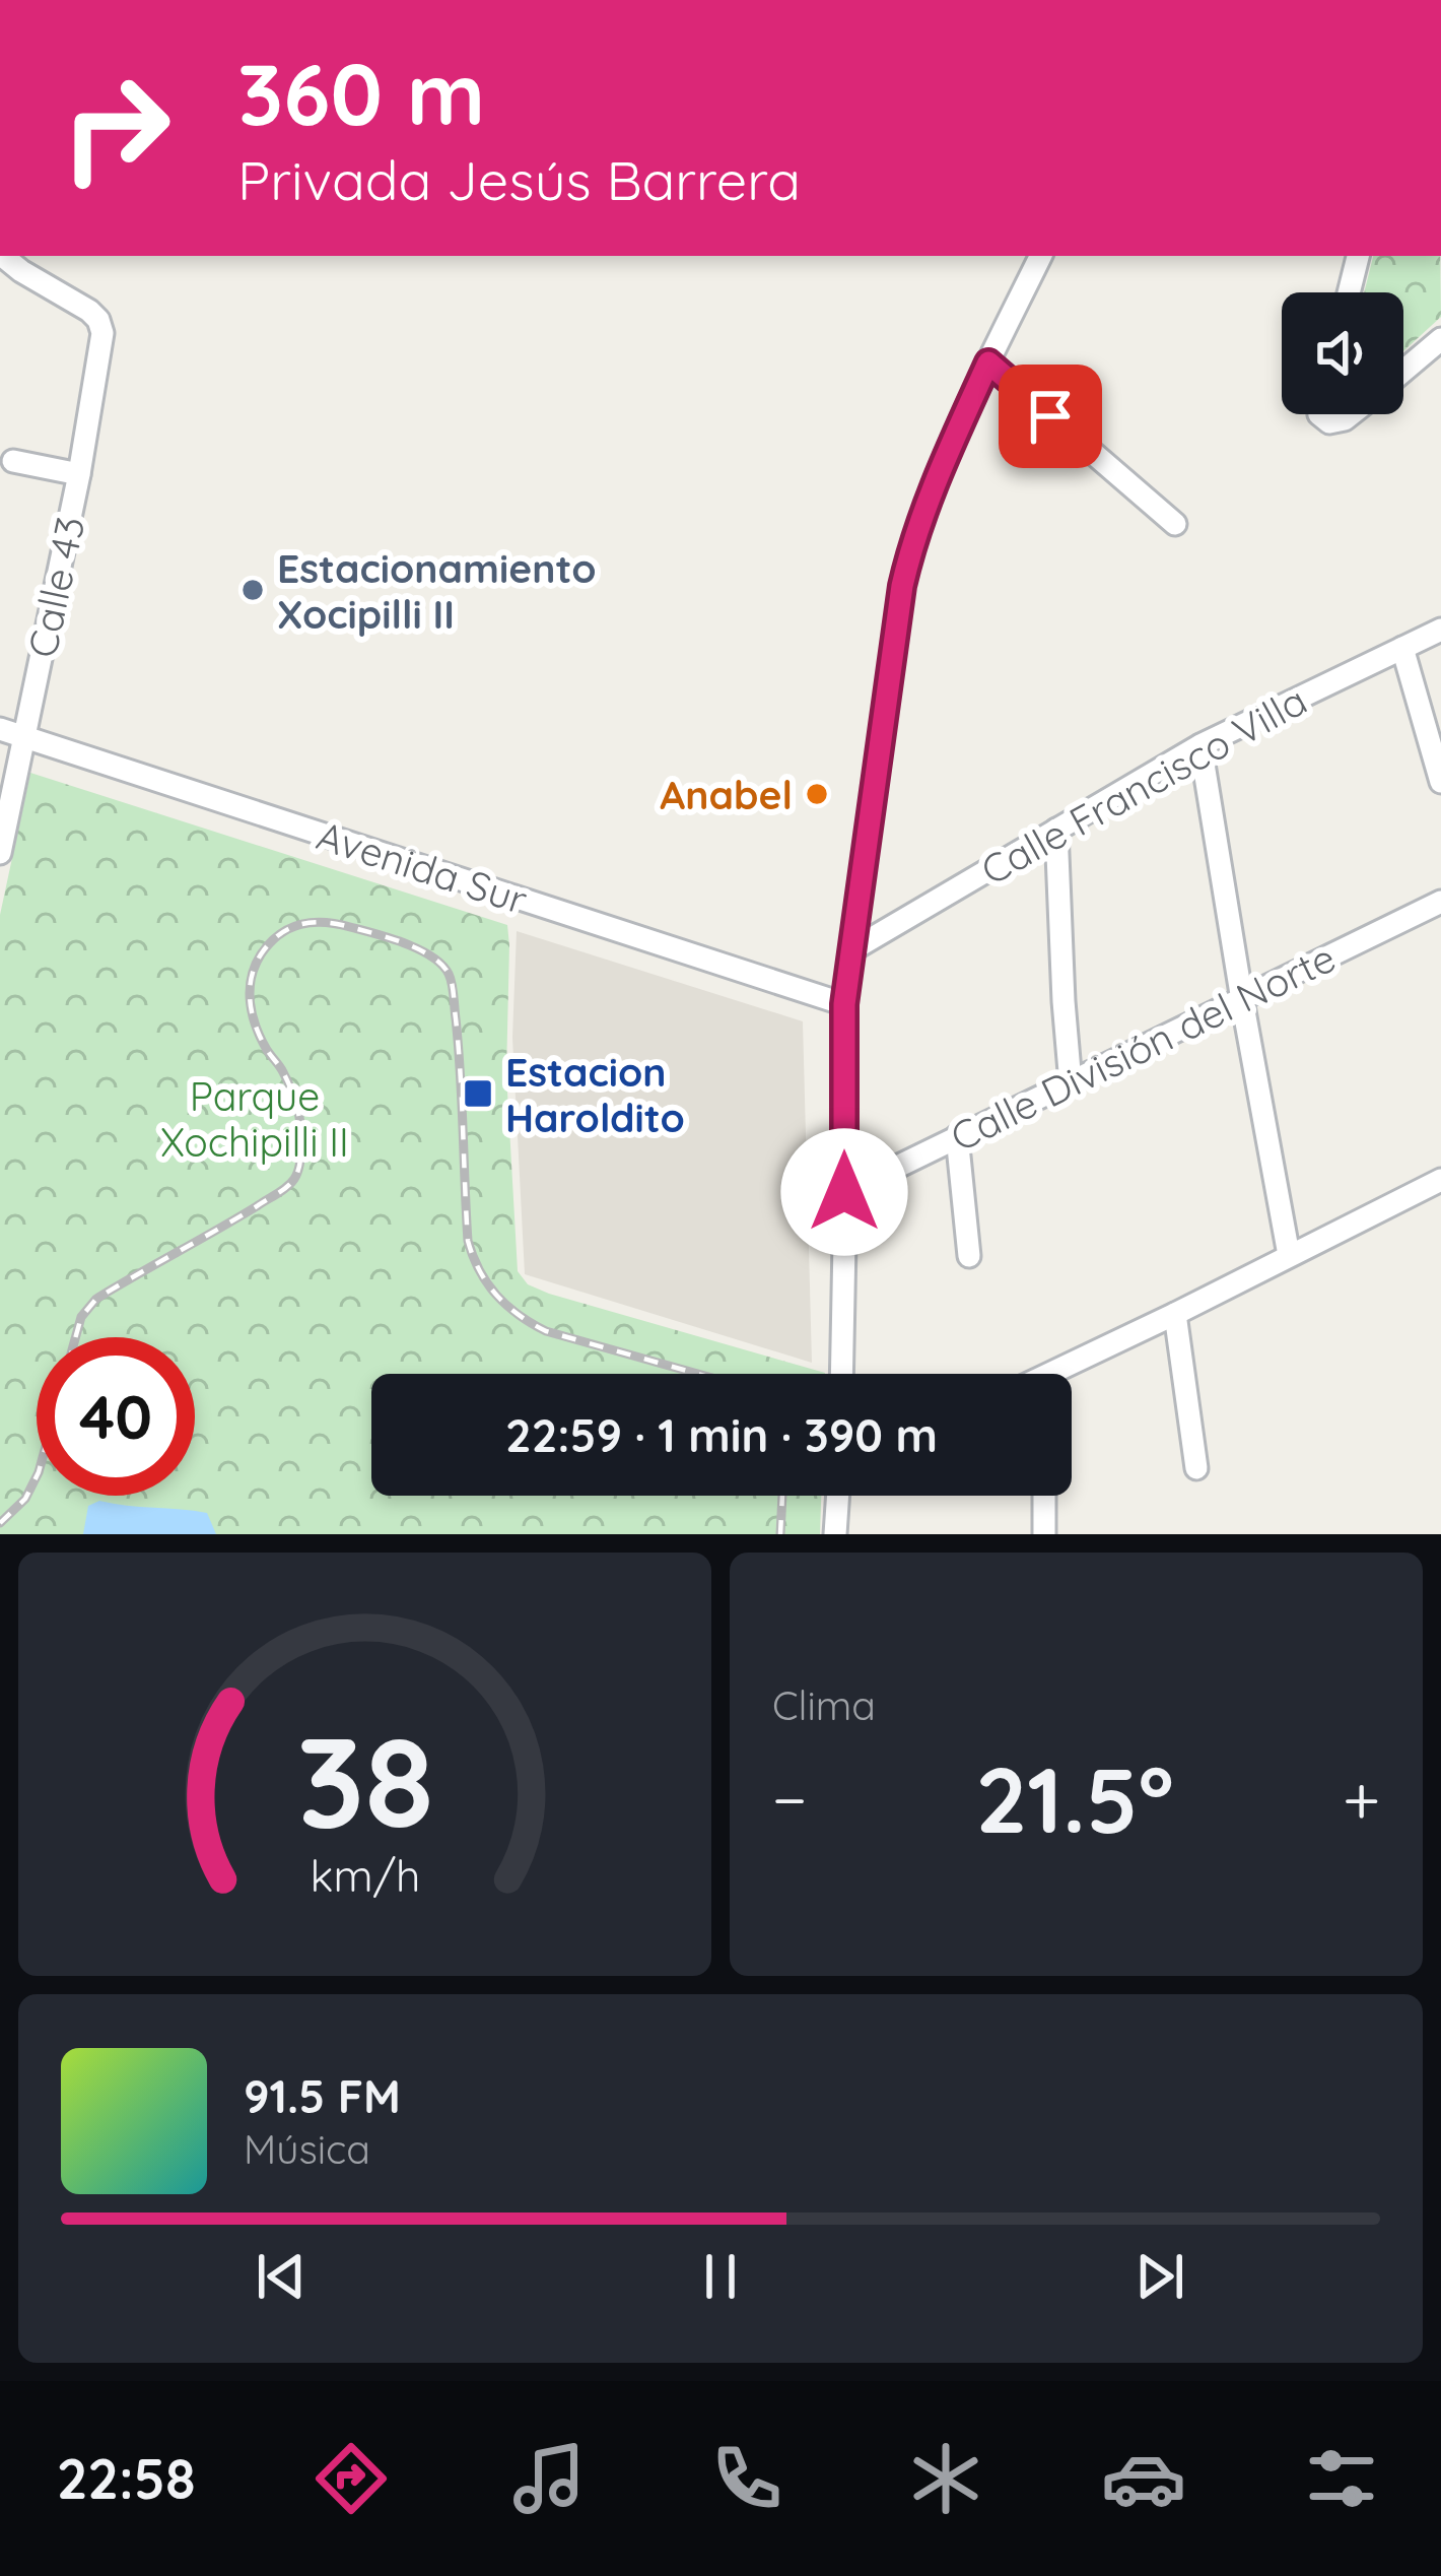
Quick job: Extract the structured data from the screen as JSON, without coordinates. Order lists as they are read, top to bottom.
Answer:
{
  "streets": {
    "street": [
      "Calle 43",
      "Calle Francisco Villa",
      "Avenida Sur",
      "Calle División del Norte"
    ]
  },
  "crossings": [
    ["Calle 43", "Avenida Sur"]
  ],
  "parks": ["Parque Xochipilli II"],
  "places": {
    "other": ["Estacionamiento Xocipilli II", "Anabel"],
    "transit": ["Estacion Haroldito"]
  },
  "page": {
    "turn": ["360 m", "Privada Jesús Barrera"],
    "limit": "40",
    "trip": "22:59 · 1 min · 390 m",
    "tile": "Clima",
    "heat": ["−", "21.5°", "+"],
    "song": ["91.5 FM", "Música"],
    "tabs": "22:58",
    "gauge": ["38", "km/h"]
  }
}
